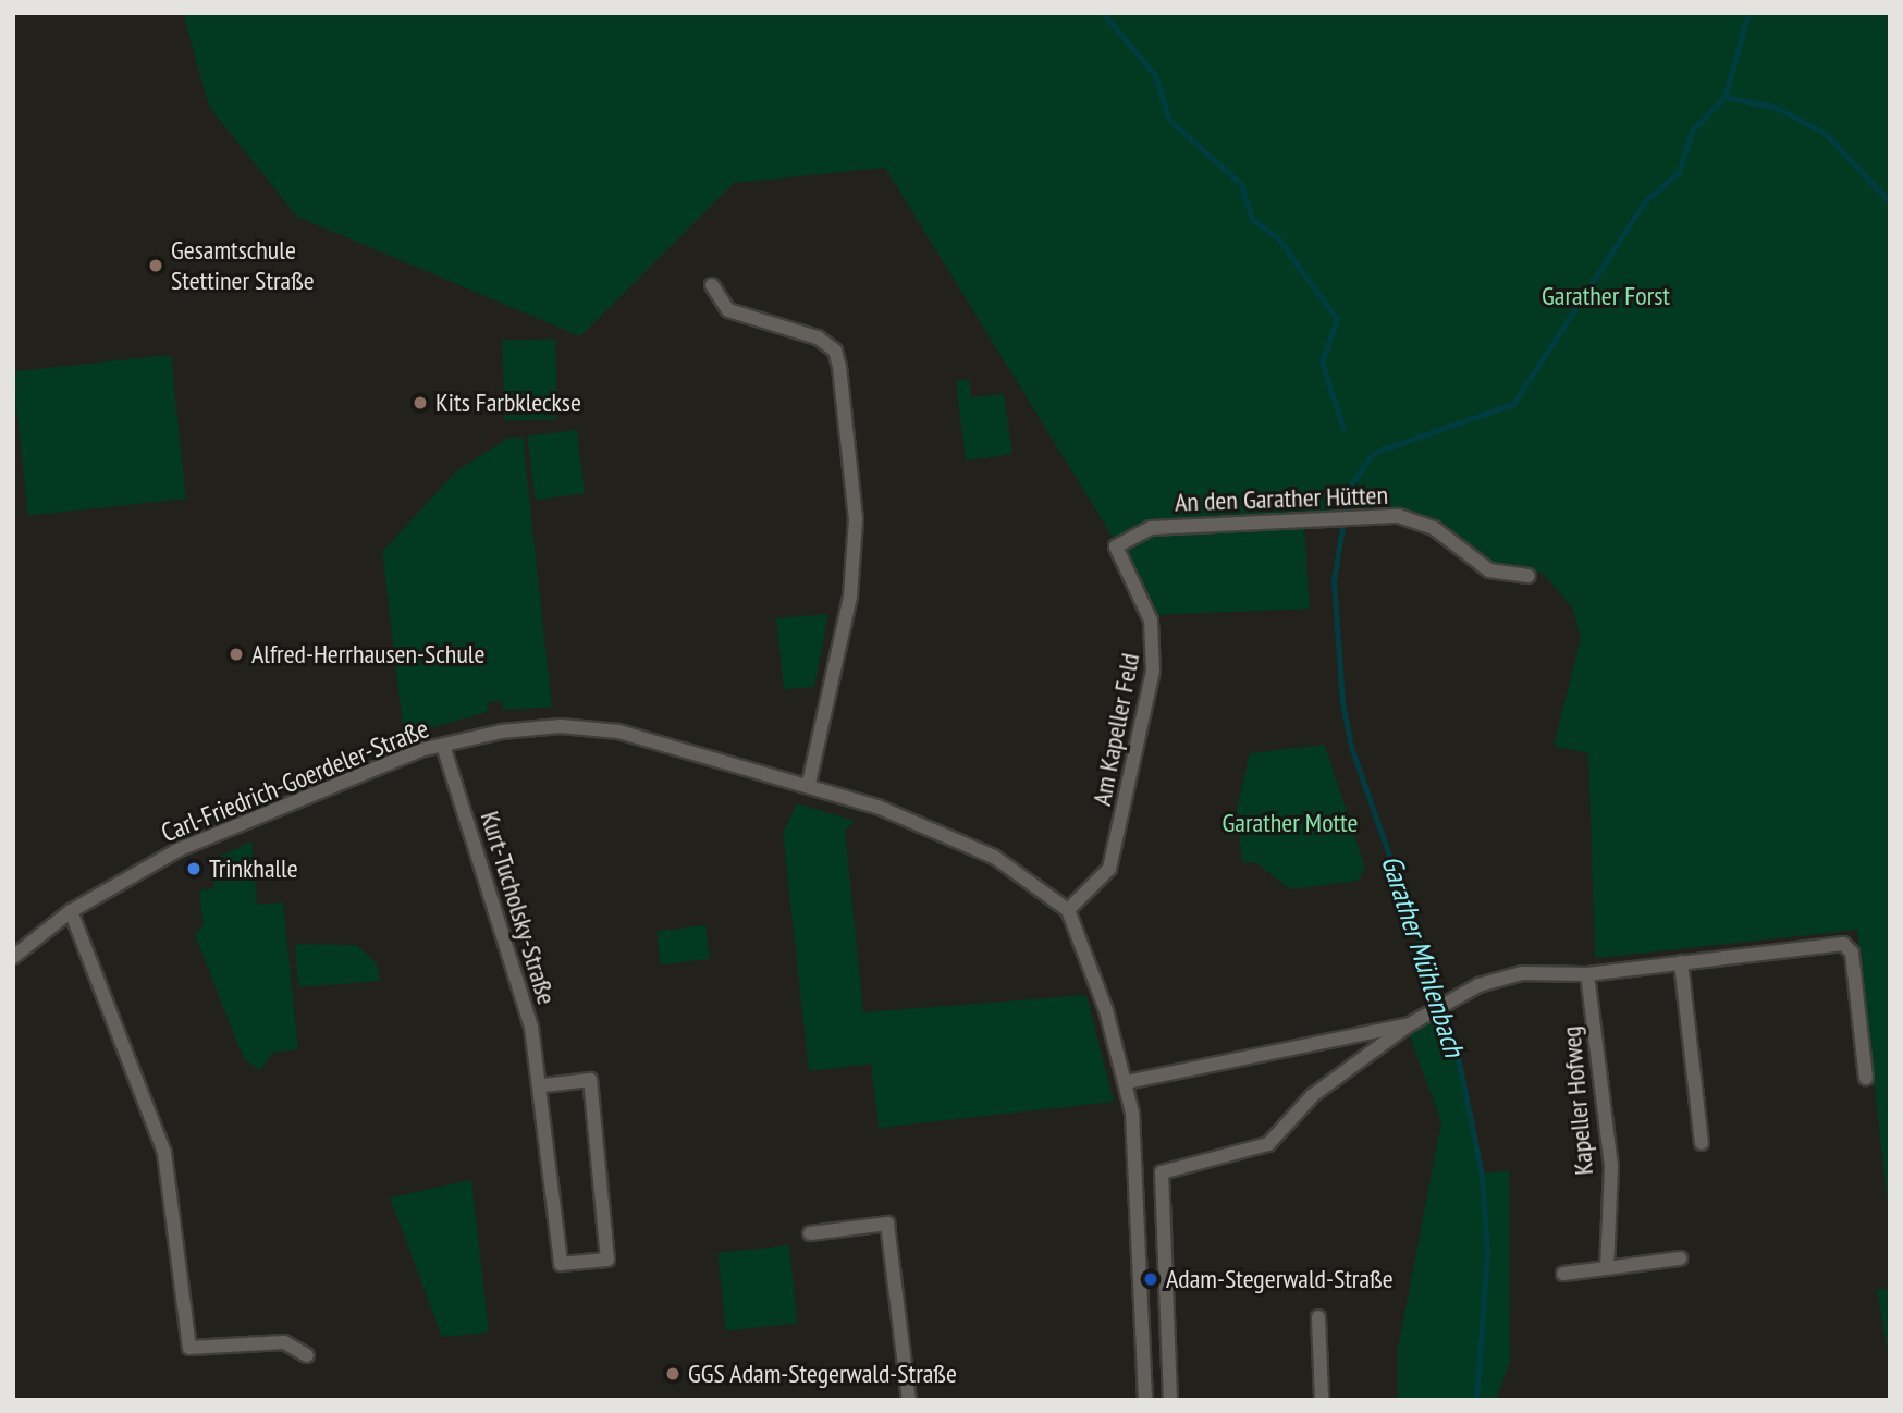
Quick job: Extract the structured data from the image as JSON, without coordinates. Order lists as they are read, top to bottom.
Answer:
{
  "streets": {
    "street": [
      "An den Garather Hütten",
      "Am Kapeller Feld",
      "Carl-Friedrich-Goerdeler-Straße",
      "Kurt-Tucholsky-Straße",
      "Kapeller Hofweg"
    ]
  },
  "crossings": [
    ["An den Garather Hütten", "Am Kapeller Feld"],
    ["Am Kapeller Feld", "Carl-Friedrich-Goerdeler-Straße"],
    ["Carl-Friedrich-Goerdeler-Straße", "Kurt-Tucholsky-Straße"]
  ],
  "water": ["Garather Mühlenbach"],
  "parks": ["Garather Forst", "Garather Motte"],
  "places": [
    "Gesamtschule Stettiner Straße",
    "Kits Farbkleckse",
    "Alfred-Herrhausen-Schule",
    "Trinkhalle",
    "Adam-Stegerwald-Straße",
    "GGS Adam-Stegerwald-Straße"
  ]
}
